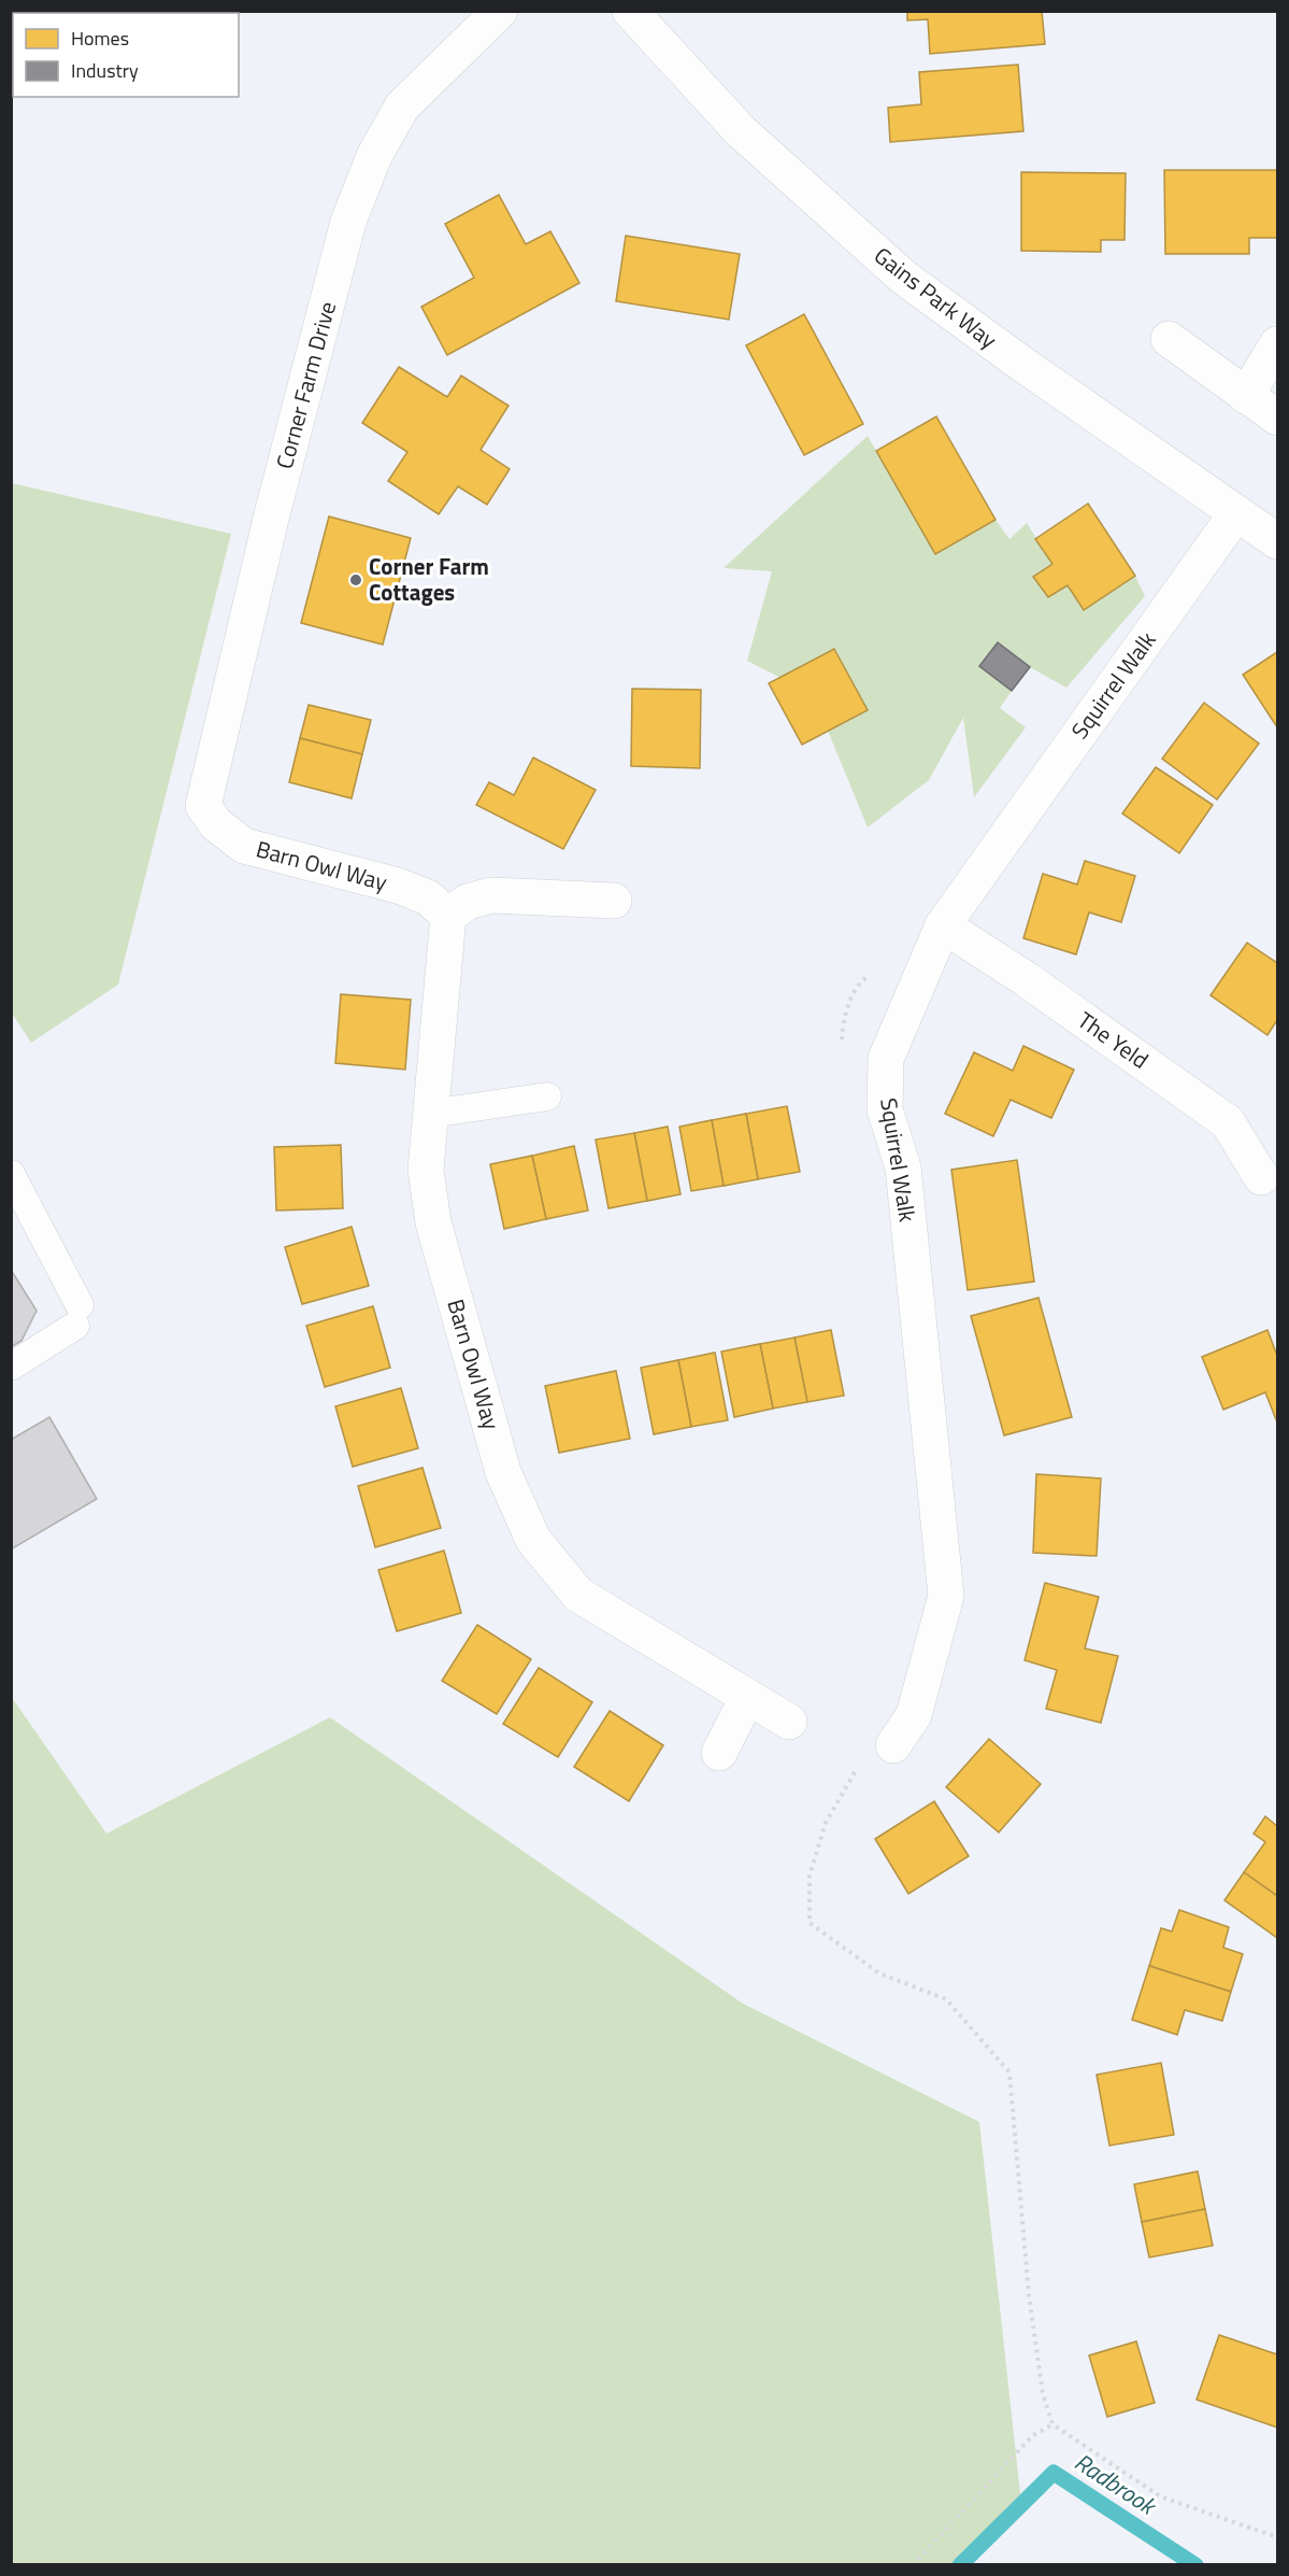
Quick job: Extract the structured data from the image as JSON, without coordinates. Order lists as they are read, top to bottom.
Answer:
{
  "streets": {
    "street": [
      "Gains Park Way",
      "Corner Farm Drive",
      "Squirrel Walk",
      "Barn Owl Way",
      "The Yeld"
    ]
  },
  "crossings": [
    ["Gains Park Way", "Squirrel Walk"],
    ["Corner Farm Drive", "Barn Owl Way"],
    ["Squirrel Walk", "The Yeld"]
  ],
  "water": ["Radbrook"],
  "places": ["Corner Farm Cottages"],
  "legend": ["Homes", "Industry"]
}
